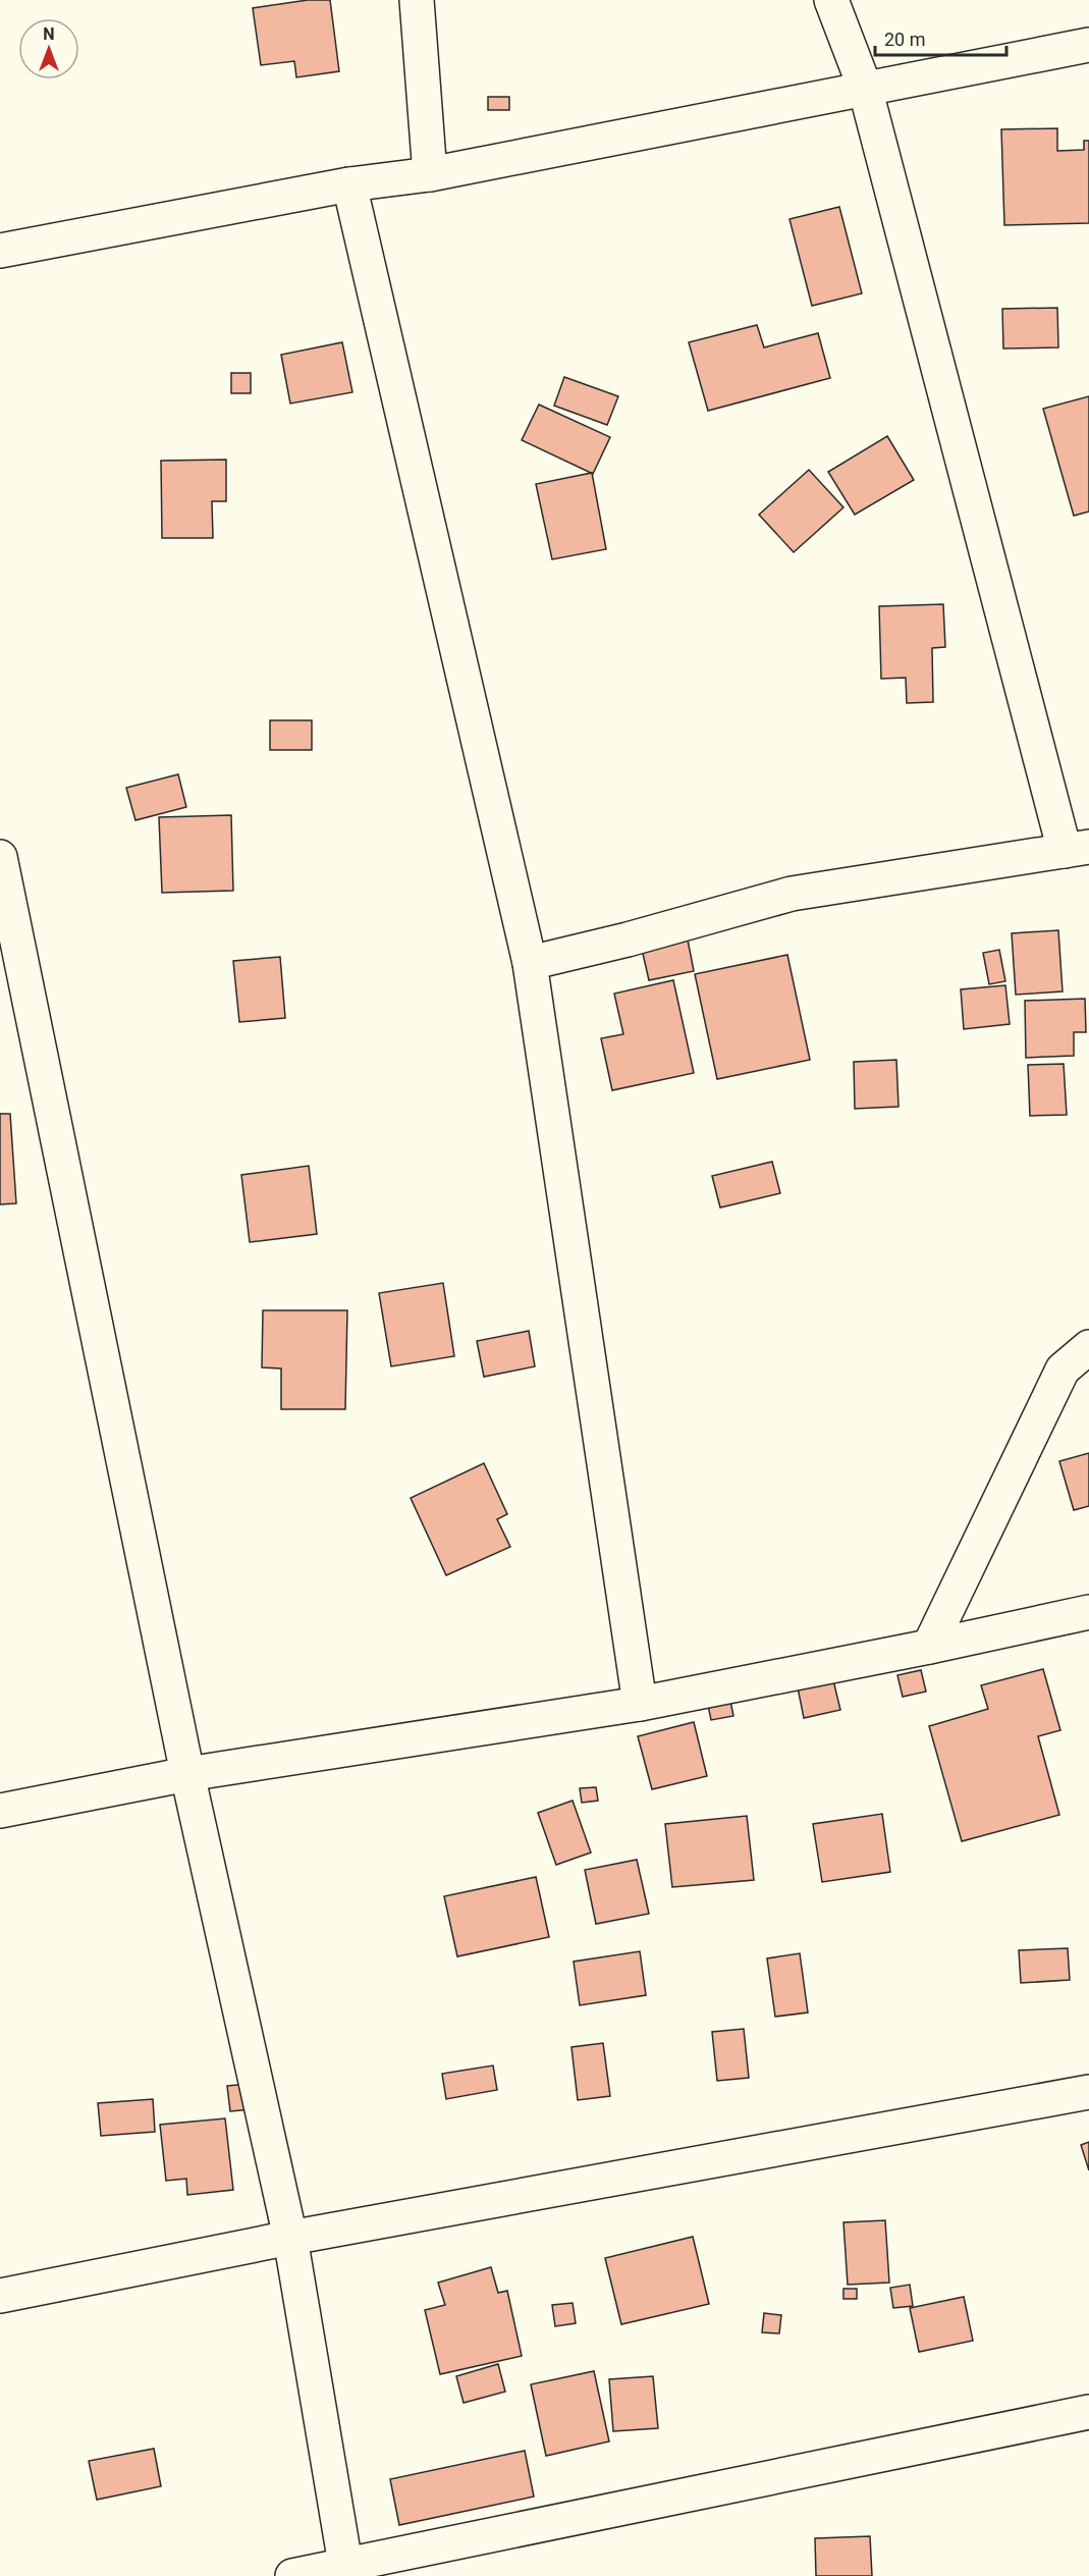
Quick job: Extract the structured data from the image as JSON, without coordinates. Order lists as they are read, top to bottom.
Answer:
{
  "scale_bar": "20 m",
  "north": "top"
}
